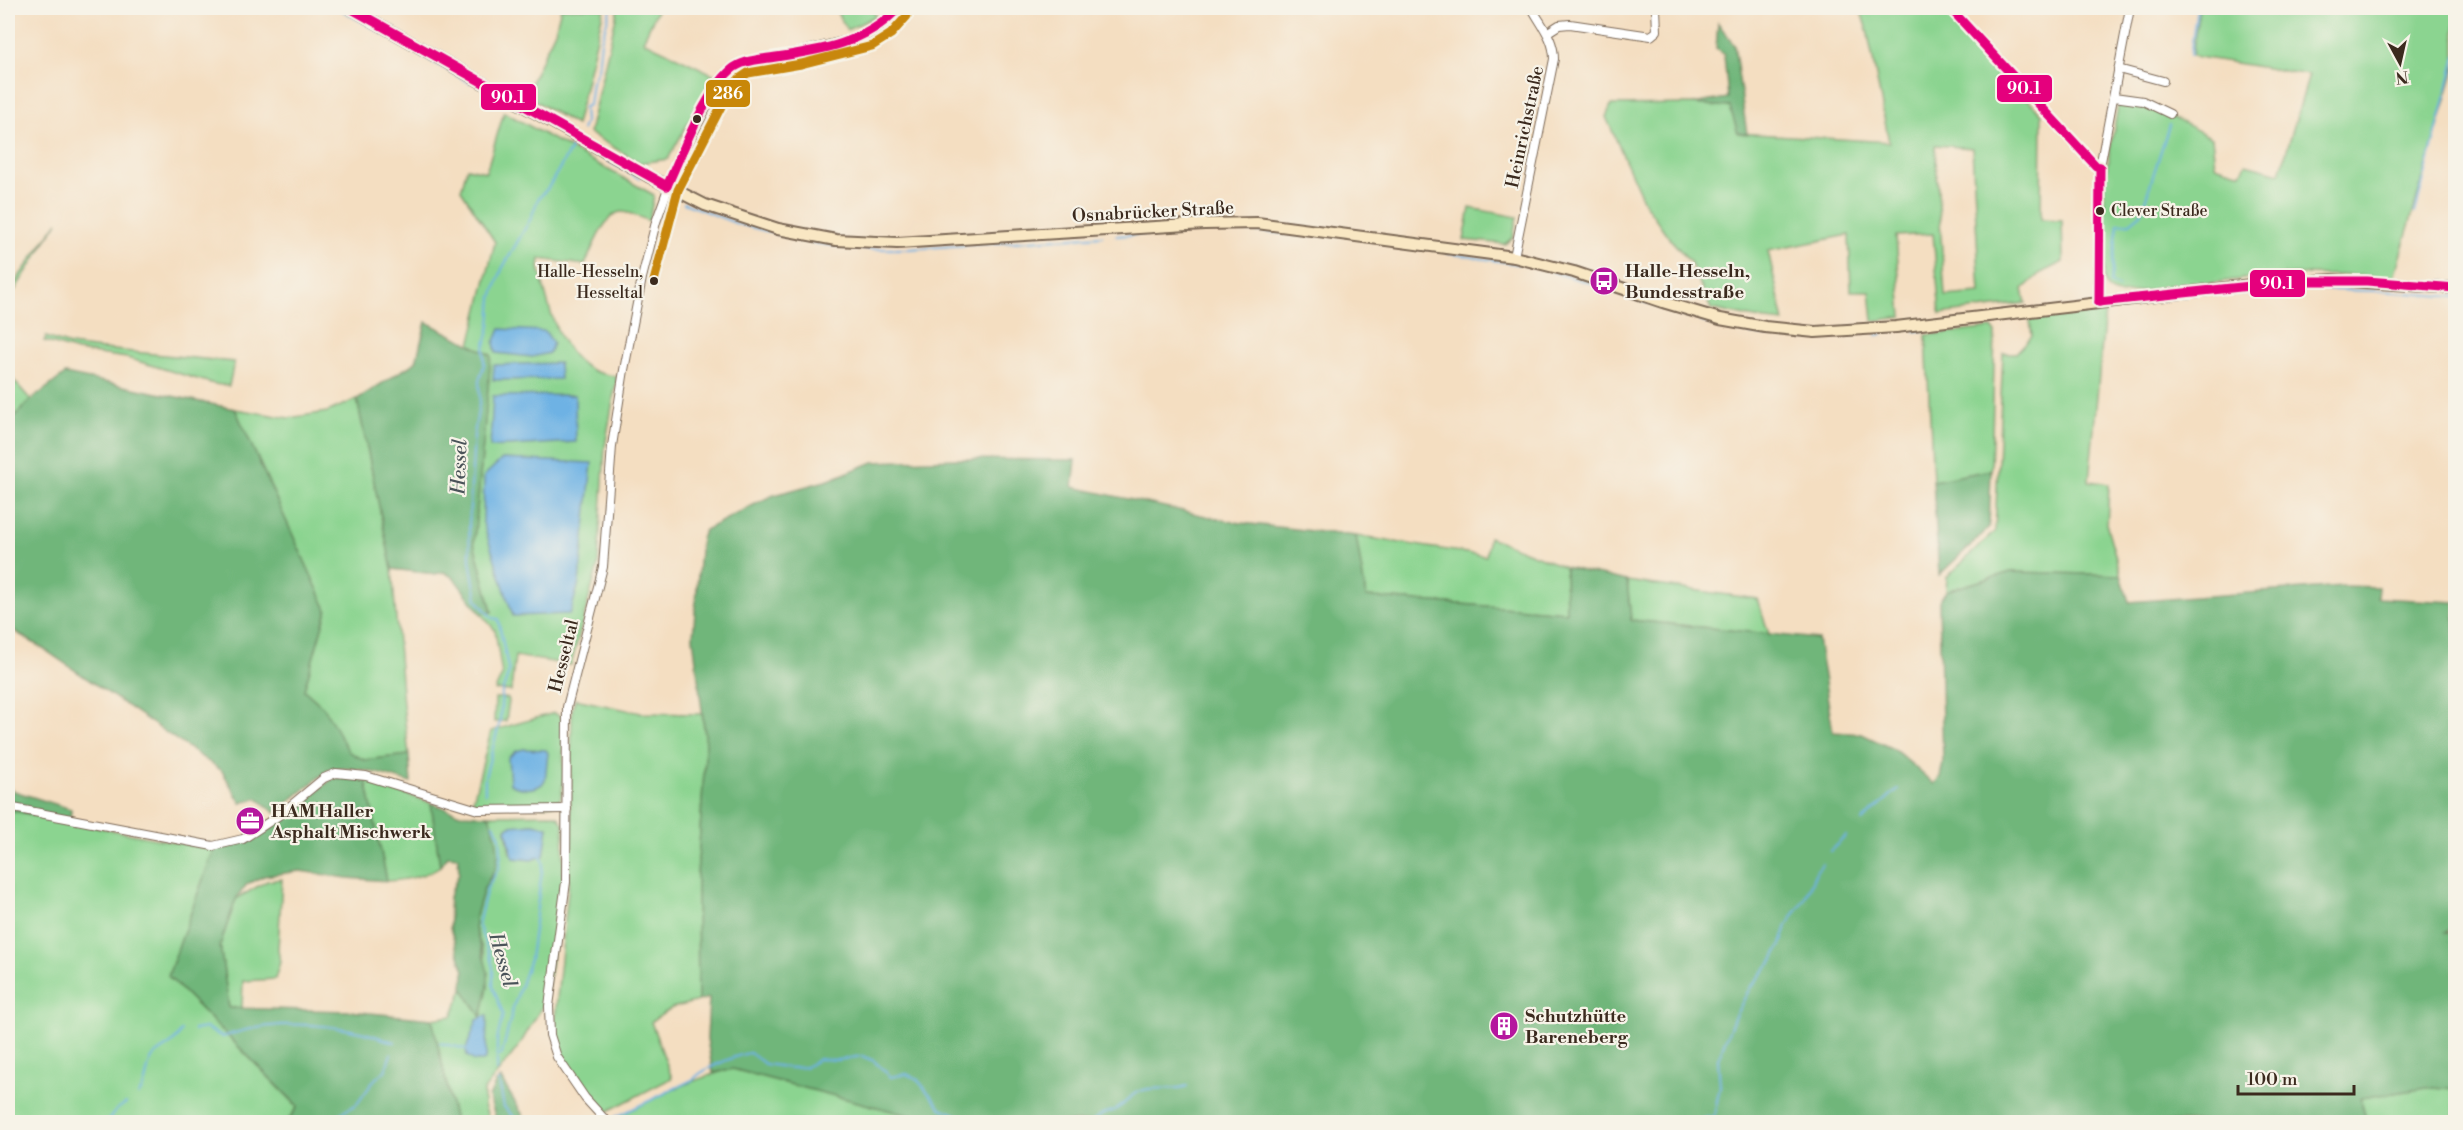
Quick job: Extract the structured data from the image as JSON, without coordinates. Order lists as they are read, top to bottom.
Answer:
{
  "streets": {
    "main road": ["Osnabrücker Straße"],
    "street": ["Heinrichstraße", "Hesseltal"]
  },
  "crossings": [
    ["Heinrichstraße", "Osnabrücker Straße"],
    ["Osnabrücker Straße", "Hesseltal"]
  ],
  "water": ["Hessel"],
  "places": {
    "other": ["Clever Straße", "Halle-Hesseln, Hesseltal"],
    "bus stop": ["Halle-Hesseln, Bundesstraße"],
    "office": ["HAM Haller Asphalt Mischwerk"],
    "building": ["Schutzhütte Bareneberg"]
  },
  "lines": ["transit line 90.1", "transit line 286"],
  "scale_bar": "100 m",
  "north": "bottom"
}
